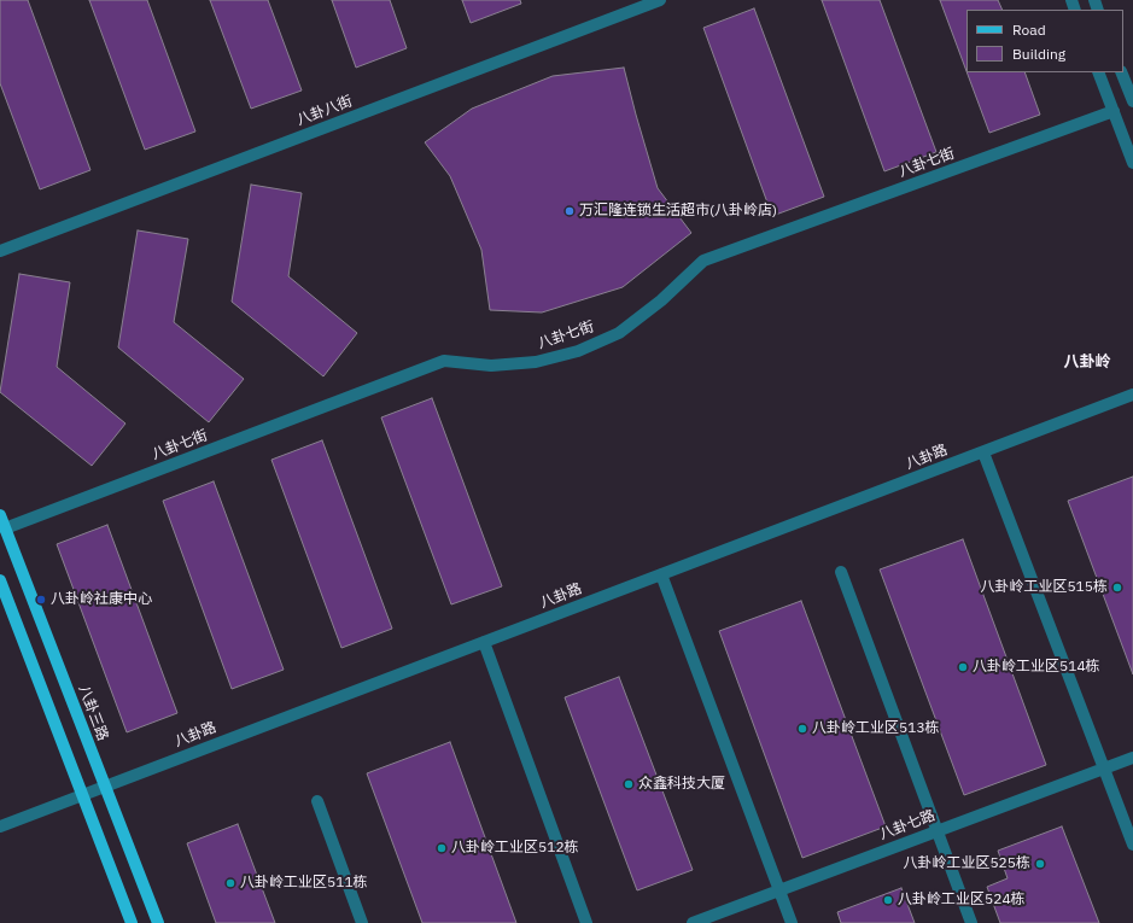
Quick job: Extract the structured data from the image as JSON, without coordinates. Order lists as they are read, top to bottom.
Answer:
{
  "streets": {
    "main road": ["八卦三路"],
    "street": [
      "八卦八街",
      "八卦七街",
      "八卦路",
      "八卦七路"
    ]
  },
  "crossings": [
    ["八卦七街", "八卦三路"],
    ["八卦路", "八卦三路"]
  ],
  "districts": ["八卦岭"],
  "places": [
    "万汇隆连锁生活超市(八卦岭店)",
    "八卦岭工业区515栋",
    "八卦岭社康中心",
    "八卦岭工业区514栋",
    "八卦岭工业区513栋",
    "众鑫科技大厦",
    "八卦岭工业区512栋",
    "八卦岭工业区525栋",
    "八卦岭工业区511栋",
    "八卦岭工业区524栋"
  ],
  "legend": ["Road", "Building"]
}
